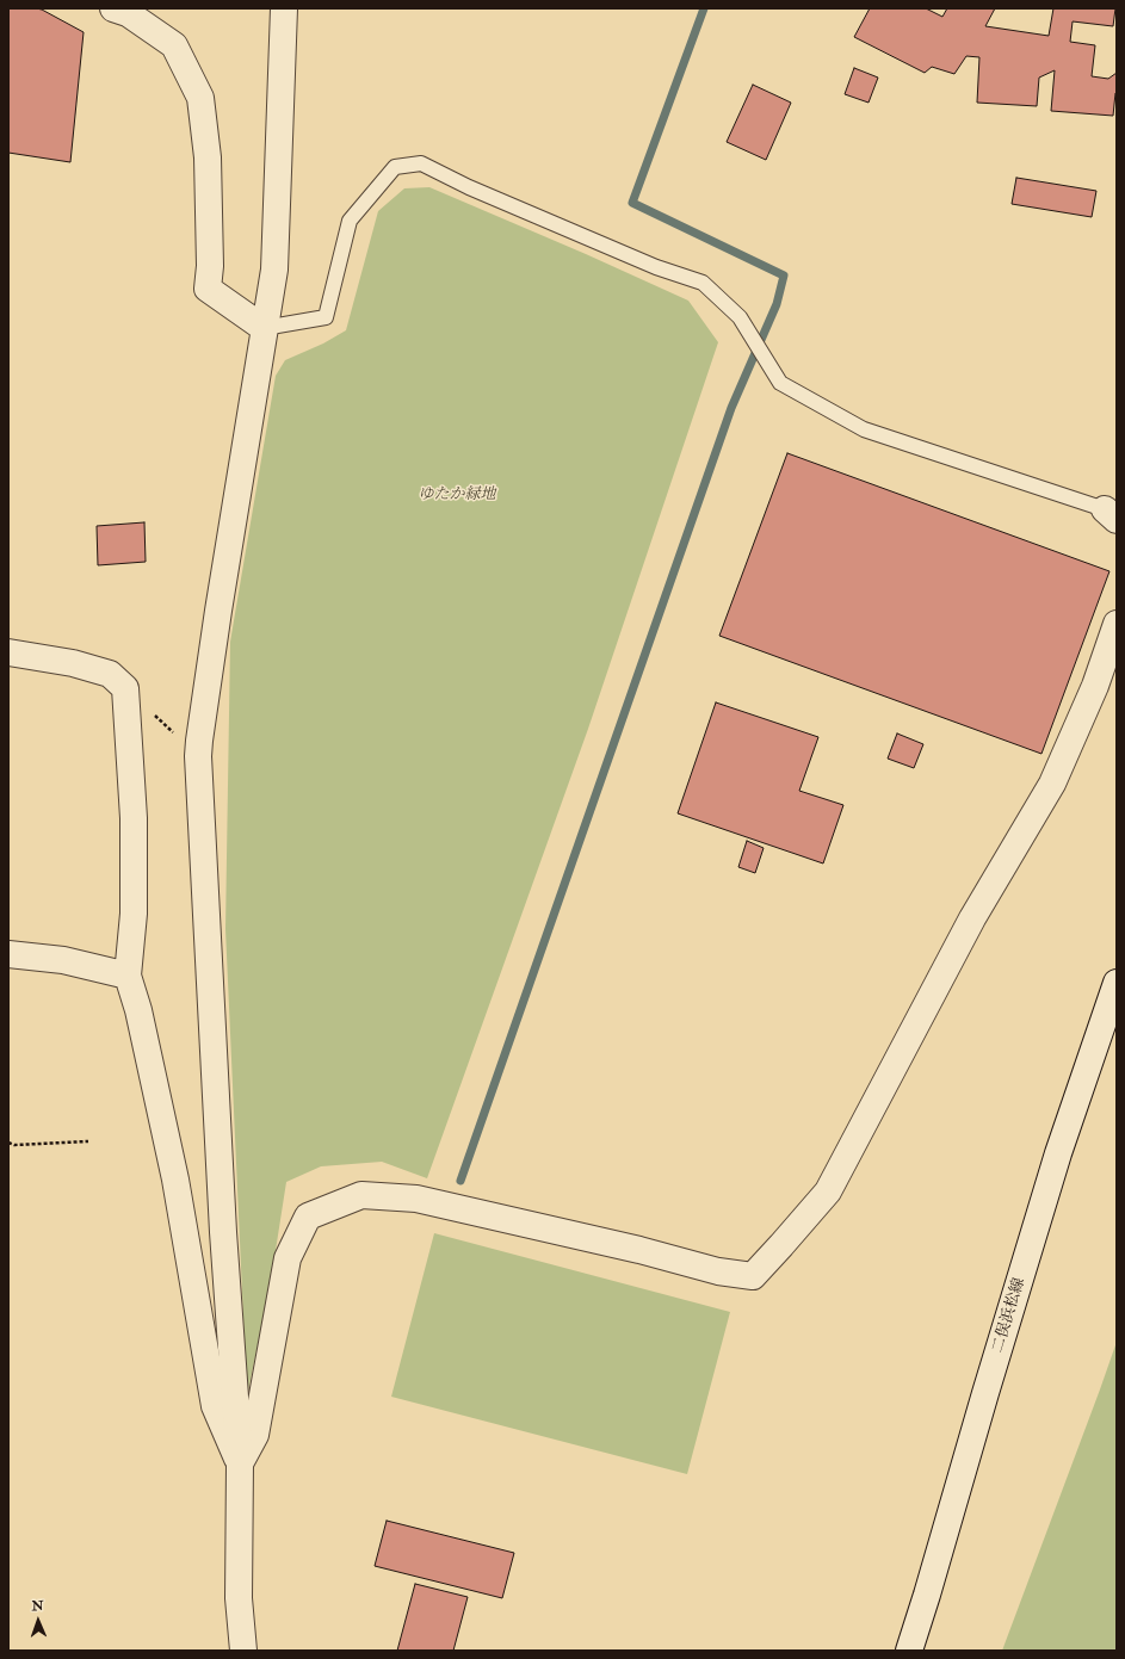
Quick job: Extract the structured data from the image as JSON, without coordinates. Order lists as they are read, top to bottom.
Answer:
{
  "streets": {
    "street": ["二俣浜松線"]
  },
  "parks": ["ゆたか緑地"],
  "north": "top"
}
